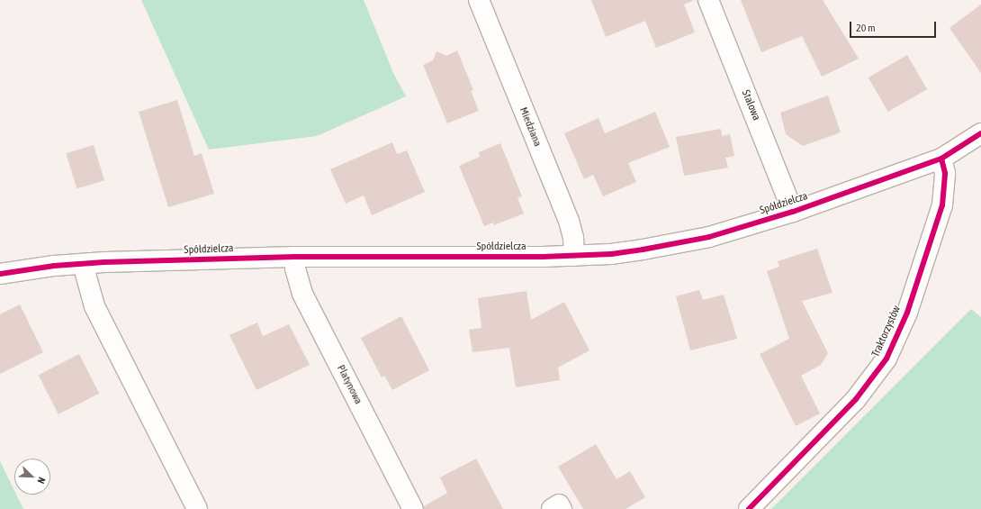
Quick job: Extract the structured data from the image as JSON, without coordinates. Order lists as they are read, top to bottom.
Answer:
{
  "streets": {
    "street": [
      "Stalowa",
      "Miedziana",
      "Spółdzielcza",
      "Traktorzystów",
      "Platynowa"
    ]
  },
  "crossings": [
    ["Stalowa", "Spółdzielcza"],
    ["Miedziana", "Spółdzielcza"],
    ["Spółdzielcza", "Traktorzystów"],
    ["Spółdzielcza", "Platynowa"]
  ],
  "scale_bar": "20 m",
  "north": "bottom right"
}
